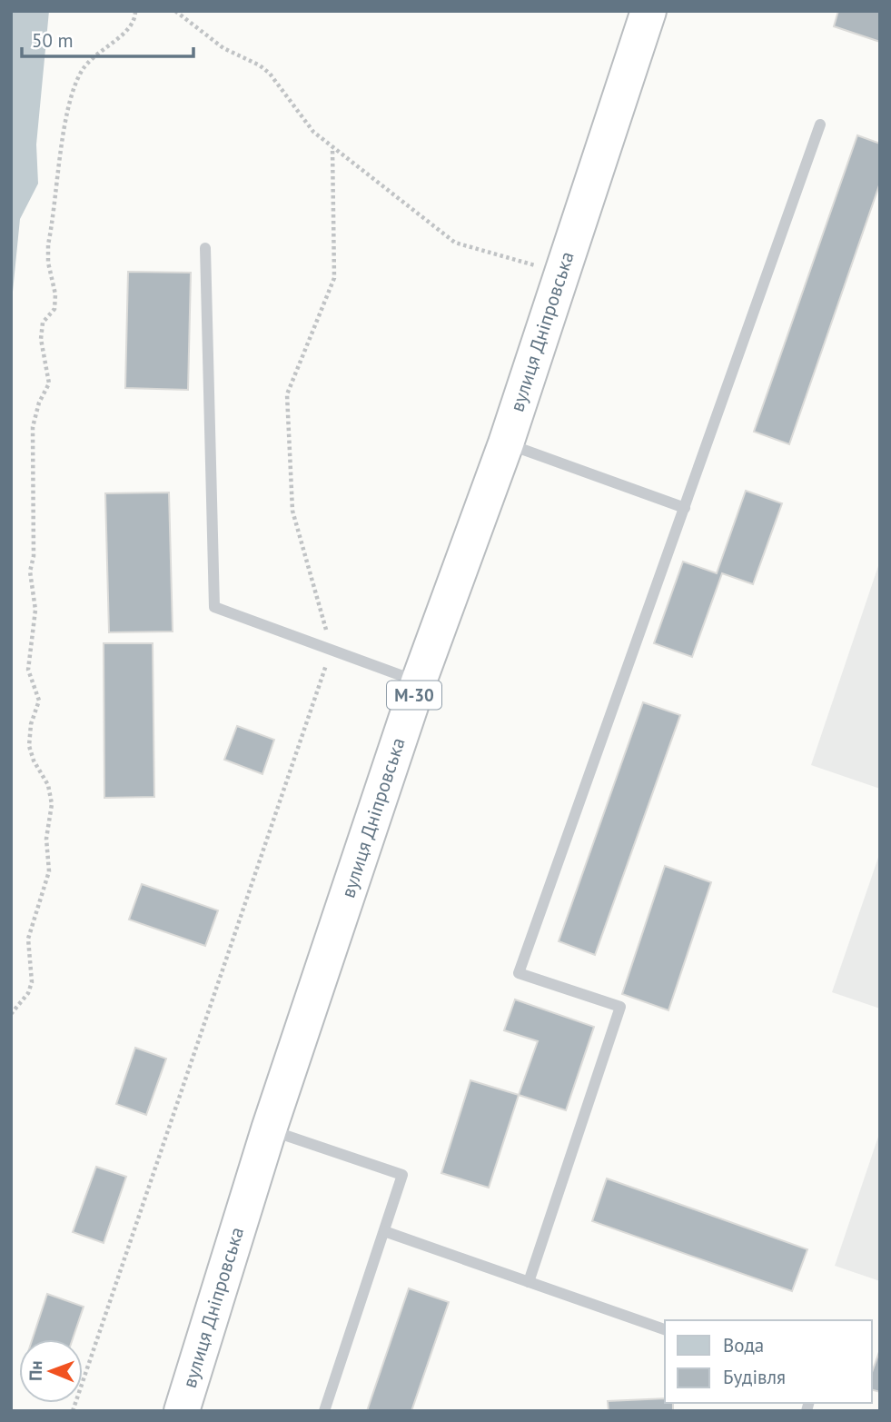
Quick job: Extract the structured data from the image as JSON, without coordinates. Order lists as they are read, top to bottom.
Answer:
{
  "streets": {
    "highway": ["вулиця Дніпровська", "М-30"]
  },
  "legend": ["Вода", "Будівля"],
  "scale_bar": "50 m",
  "north": "left"
}
